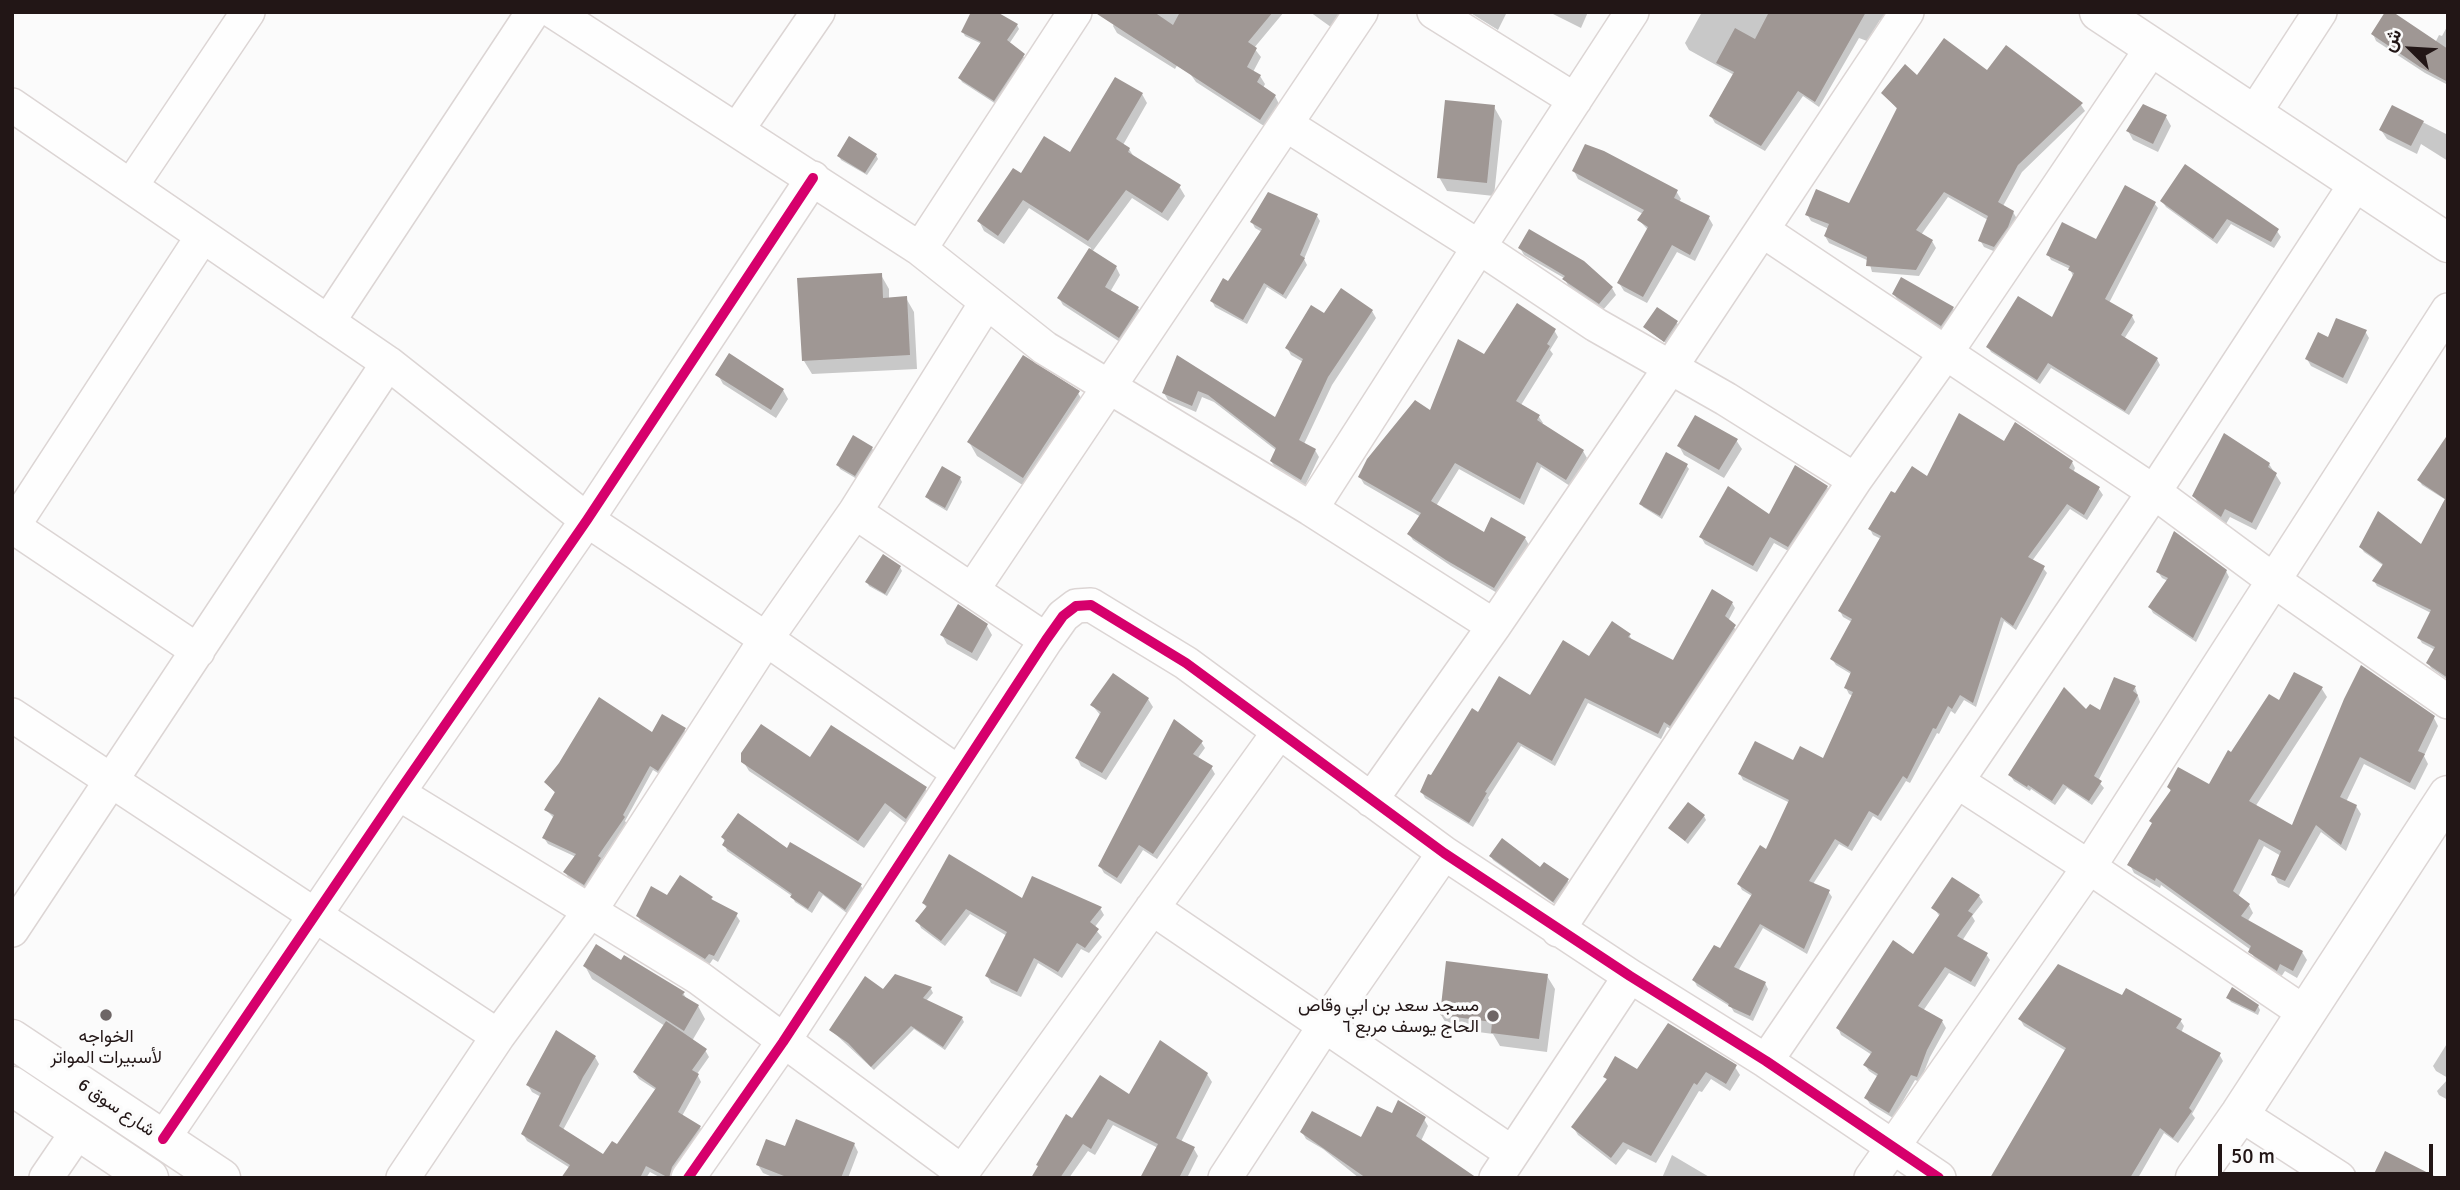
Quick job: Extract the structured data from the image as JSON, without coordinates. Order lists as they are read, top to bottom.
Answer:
{
  "streets": {
    "street": ["شارع سوق 6"]
  },
  "places": ["الخواجه لأسبيرات المواتر", "مسجد سعد بن ابي وقاص الحاج يوسف مربع ٦"],
  "scale_bar": "50 m",
  "north": "top left"
}
